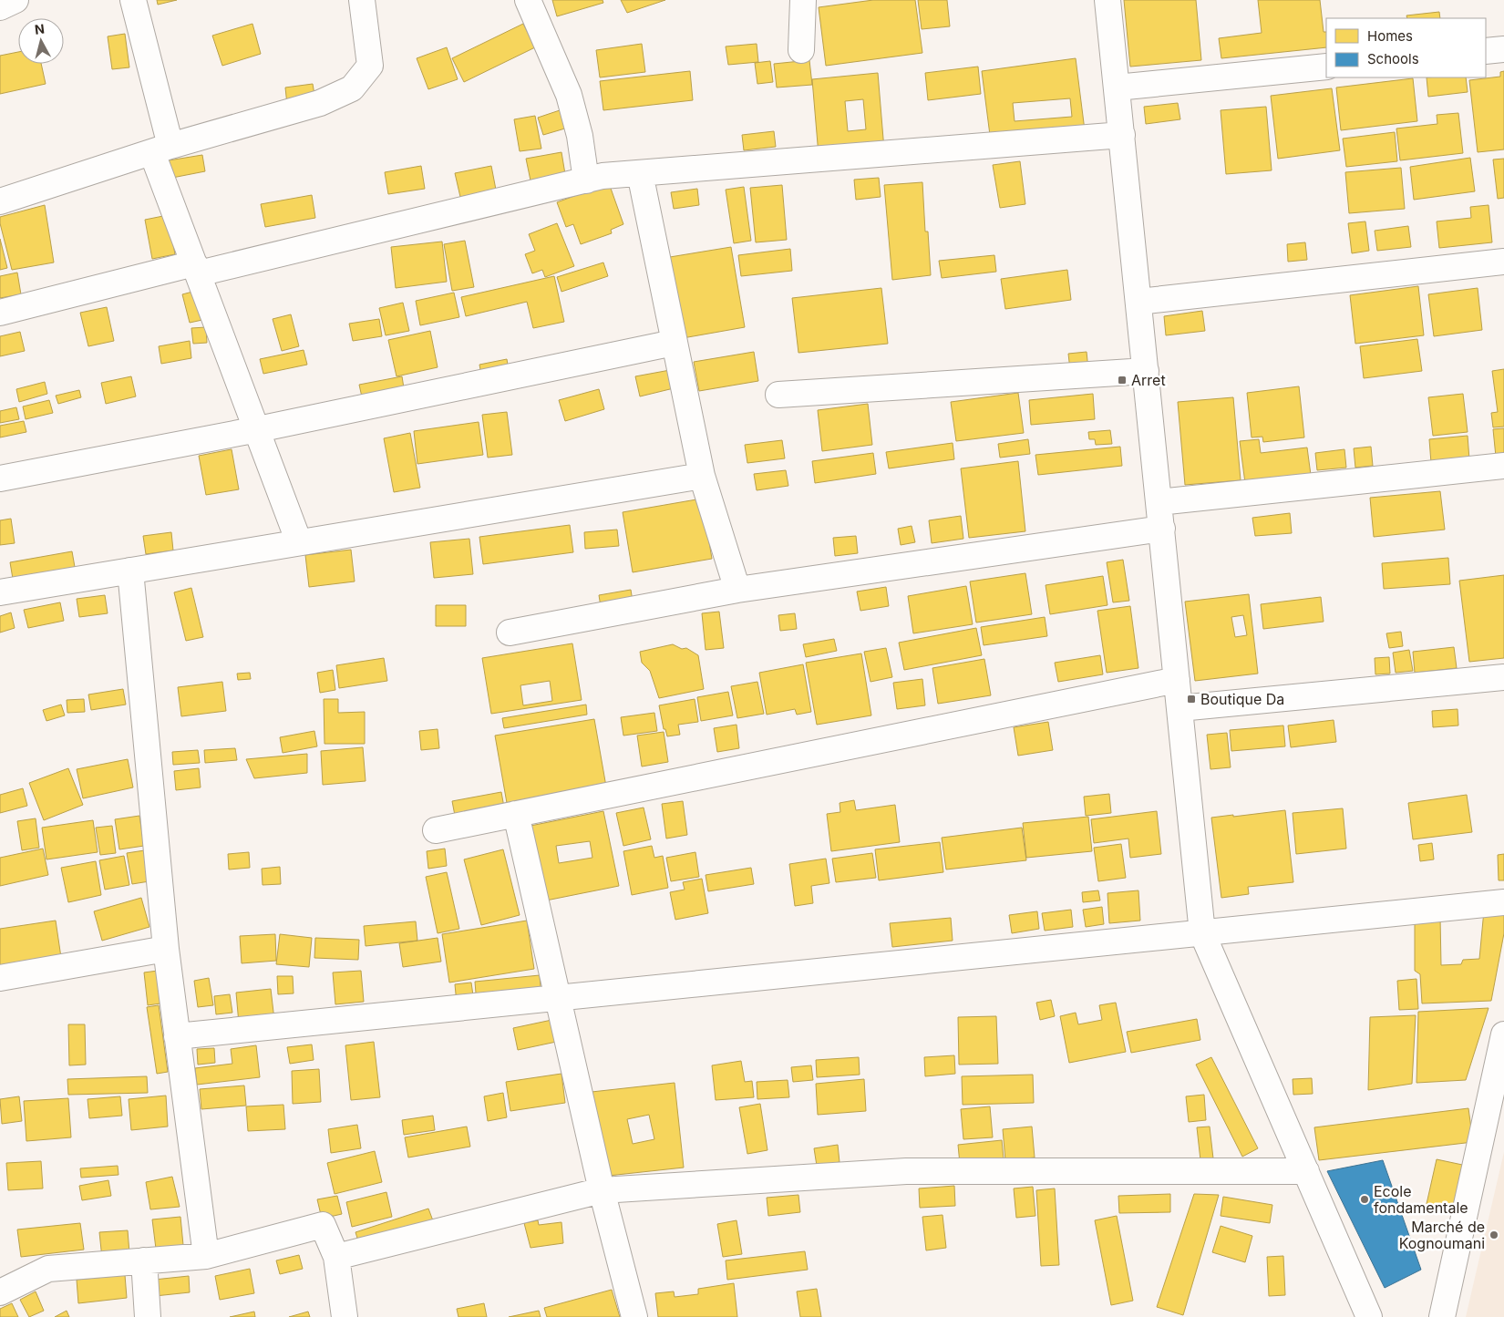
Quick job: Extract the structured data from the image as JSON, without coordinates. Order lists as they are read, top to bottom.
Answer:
{
  "places": {
    "transit": ["Arret", "Boutique Da"],
    "other": ["Ecole fondamentale", "Marché de Kognoumani"]
  },
  "legend": ["Homes", "Schools"],
  "north": "top"
}
